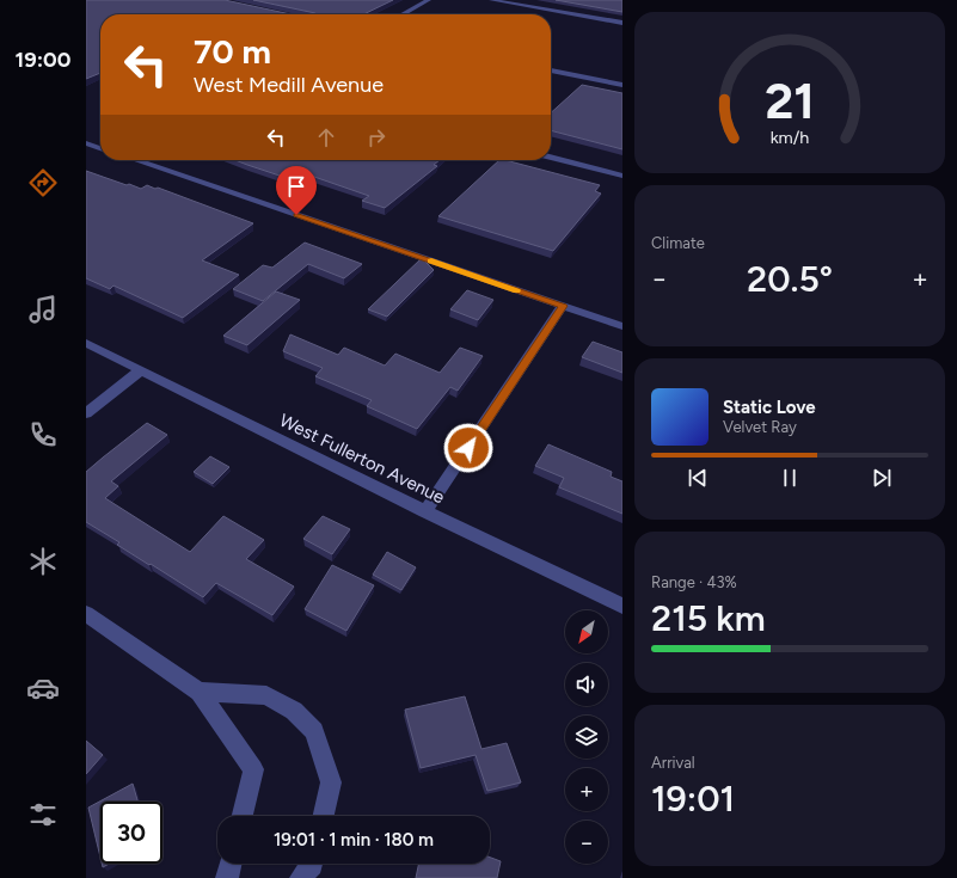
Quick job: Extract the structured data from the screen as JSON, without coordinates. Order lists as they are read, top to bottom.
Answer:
{
  "streets": {
    "street": ["West Fullerton Avenue"]
  },
  "north": "bottom left",
  "page": {
    "tabs": "19:00",
    "turn": ["70 m", "West Medill Avenue"],
    "tile": [
      "Climate",
      ["Range · 43%", "215 km"],
      ["Arrival", "19:01"]
    ],
    "heat": ["−", "20.5°", "+"],
    "song": ["Static Love", "Velvet Ray"],
    "map_buttons": ["+", "−"],
    "limit": "30",
    "trip": "19:01 · 1 min · 180 m",
    "gauge": ["21", "km/h"]
  }
}
